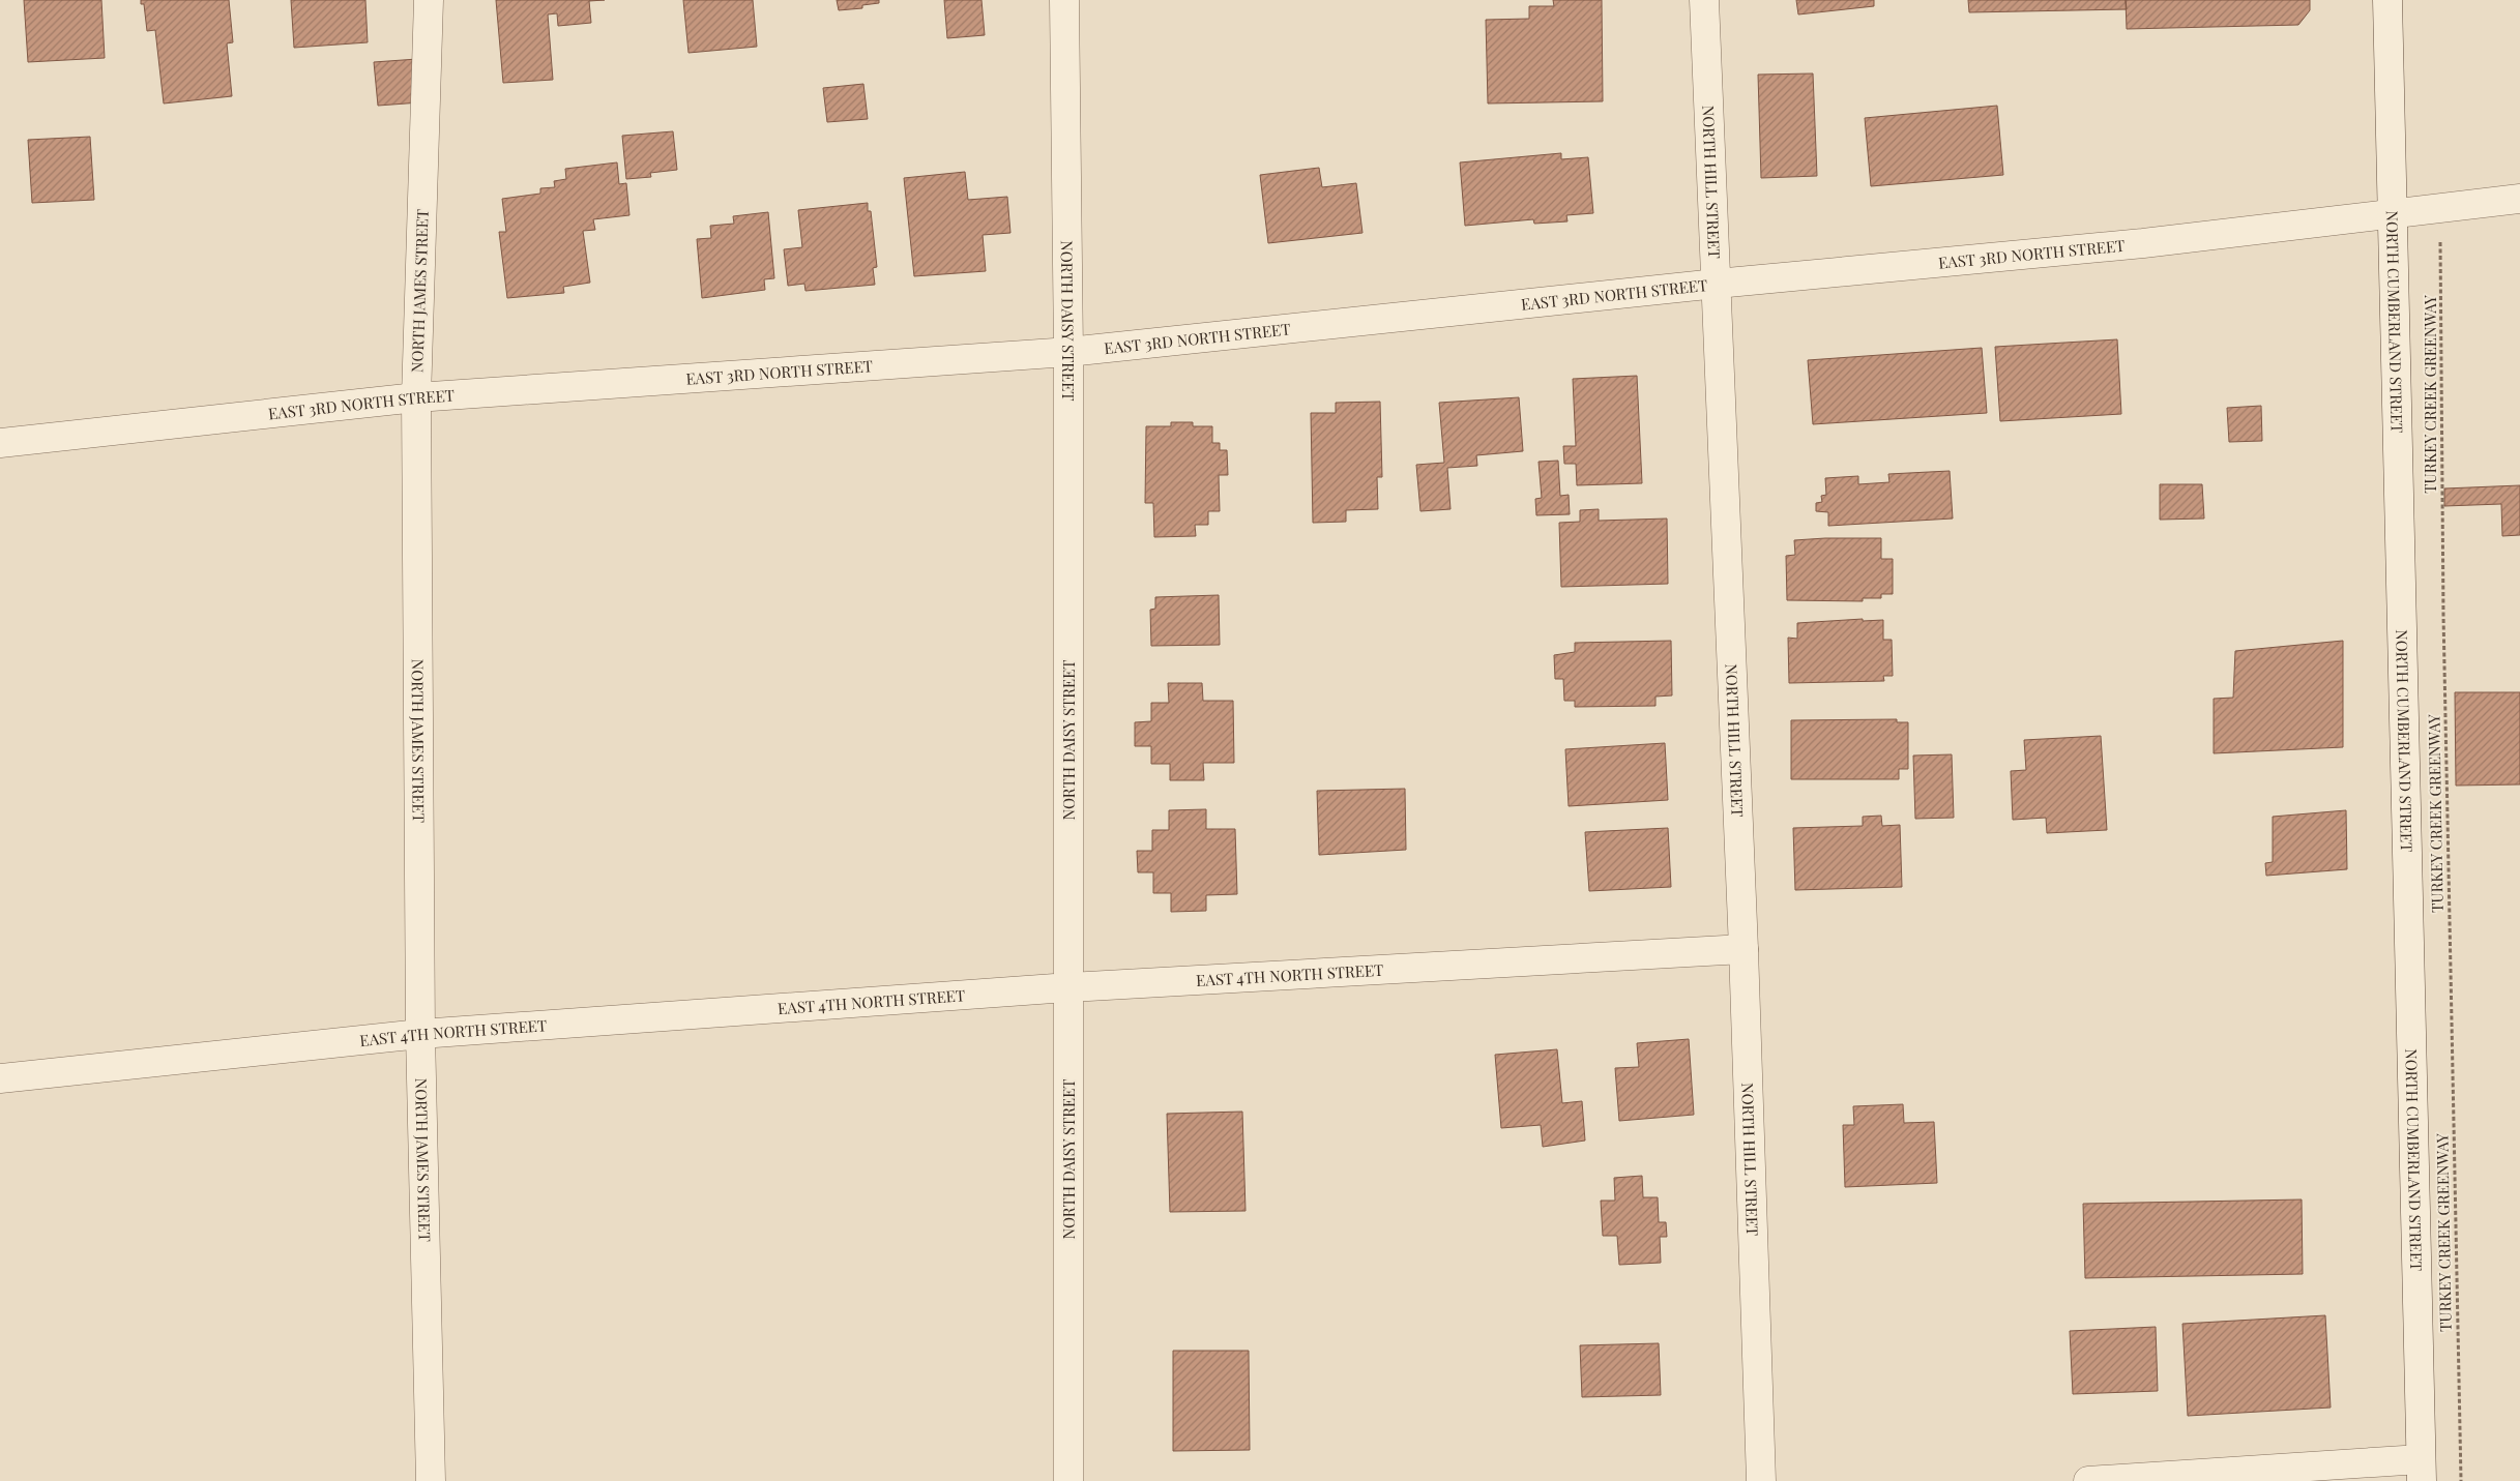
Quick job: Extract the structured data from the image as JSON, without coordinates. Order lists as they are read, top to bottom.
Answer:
{
  "streets": {
    "street": [
      "NORTH HILL STREET",
      "EAST 3RD NORTH STREET",
      "NORTH JAMES STREET",
      "NORTH DAISY STREET",
      "NORTH CUMBERLAND STREET",
      "EAST 4TH NORTH STREET"
    ],
    "path": ["TURKEY CREEK GREENWAY"]
  },
  "crossings": [
    ["NORTH HILL STREET", "EAST 3RD NORTH STREET"],
    ["NORTH HILL STREET", "EAST 4TH NORTH STREET"],
    ["EAST 3RD NORTH STREET", "NORTH JAMES STREET"],
    ["EAST 3RD NORTH STREET", "NORTH DAISY STREET"],
    ["EAST 3RD NORTH STREET", "NORTH CUMBERLAND STREET"],
    ["NORTH JAMES STREET", "EAST 4TH NORTH STREET"],
    ["NORTH DAISY STREET", "EAST 4TH NORTH STREET"]
  ]
}
